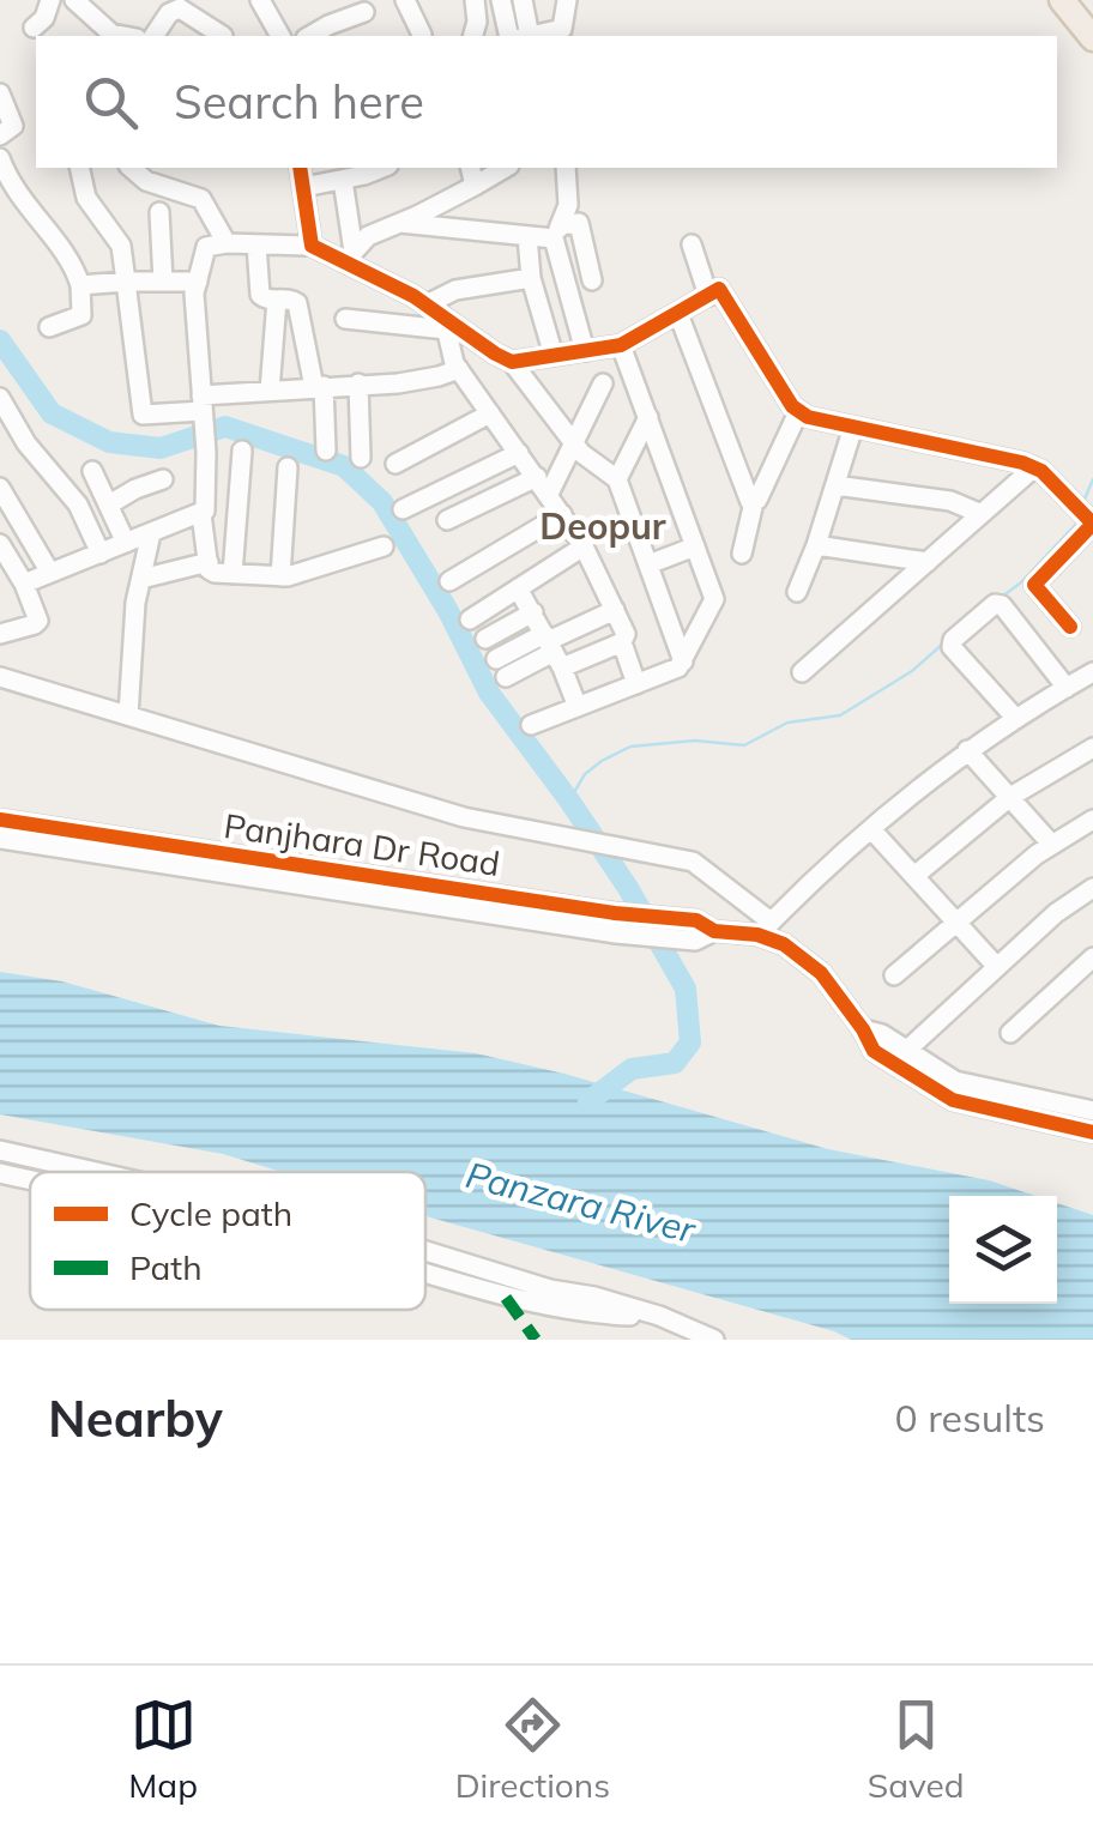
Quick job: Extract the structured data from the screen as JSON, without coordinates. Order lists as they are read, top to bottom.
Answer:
{
  "streets": {
    "street": ["Panjhara Dr Road"]
  },
  "districts": ["Deopur"],
  "water": ["Panzara River"],
  "legend": ["Cycle path", "Path"],
  "page": {
    "search": "Search here",
    "heading": ["Nearby", "0 results"],
    "nav": ["Map", "Directions", "Saved"]
  }
}
